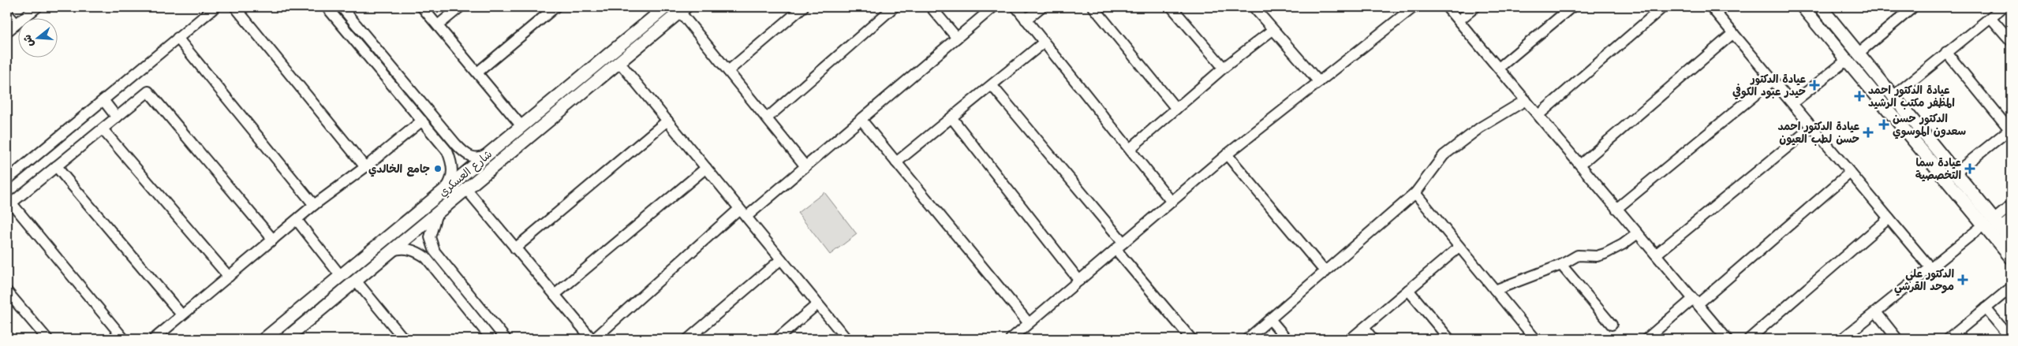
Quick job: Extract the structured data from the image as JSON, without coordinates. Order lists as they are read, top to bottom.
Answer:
{
  "streets": {
    "main road": ["شارع العسكري"]
  },
  "places": {
    "health": [
      "عيادة الدكتور حيدر عبود الكوفي",
      "عيادة الدكتور احمد المظفر مكتب الرشيد",
      "الدكتور حسن سعدون الموسوي",
      "عيادة الدكتور احمد حسن لطب العيون",
      "عيادة سما التخصصية",
      "الدكتور علي موحد القرشي"
    ],
    "other": ["جامع الخالدي"]
  },
  "north": "left"
}
